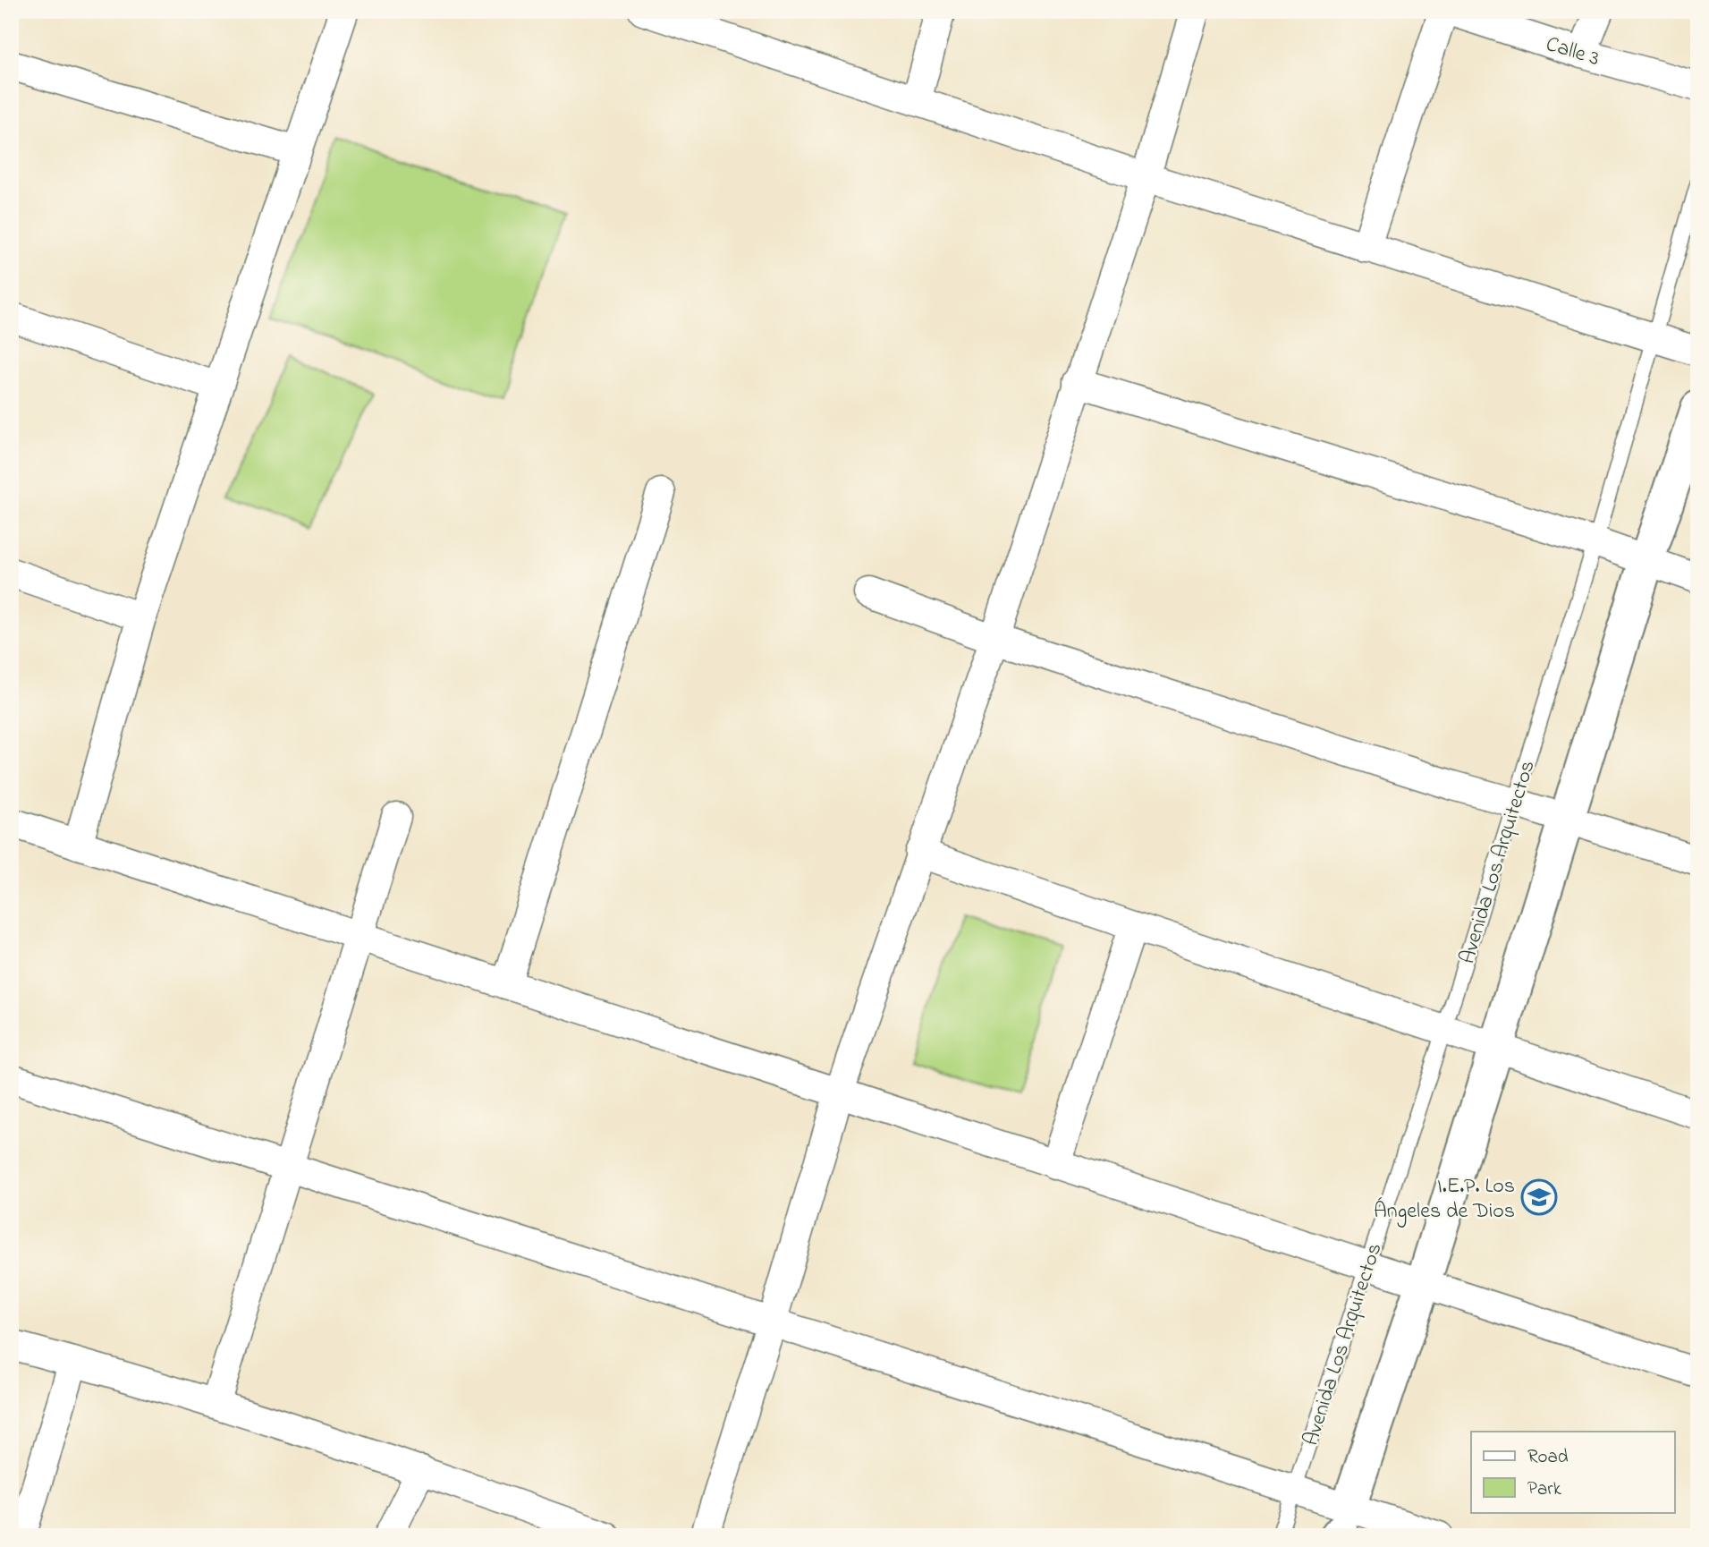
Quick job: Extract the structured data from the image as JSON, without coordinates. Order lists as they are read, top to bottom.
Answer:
{
  "streets": {
    "street": ["Calle 3"],
    "lane": ["Avenida Los Arquitectos"]
  },
  "places": {
    "school or university": ["I.E.P. Los Ángeles de Dios"]
  },
  "legend": ["Road", "Park"]
}
